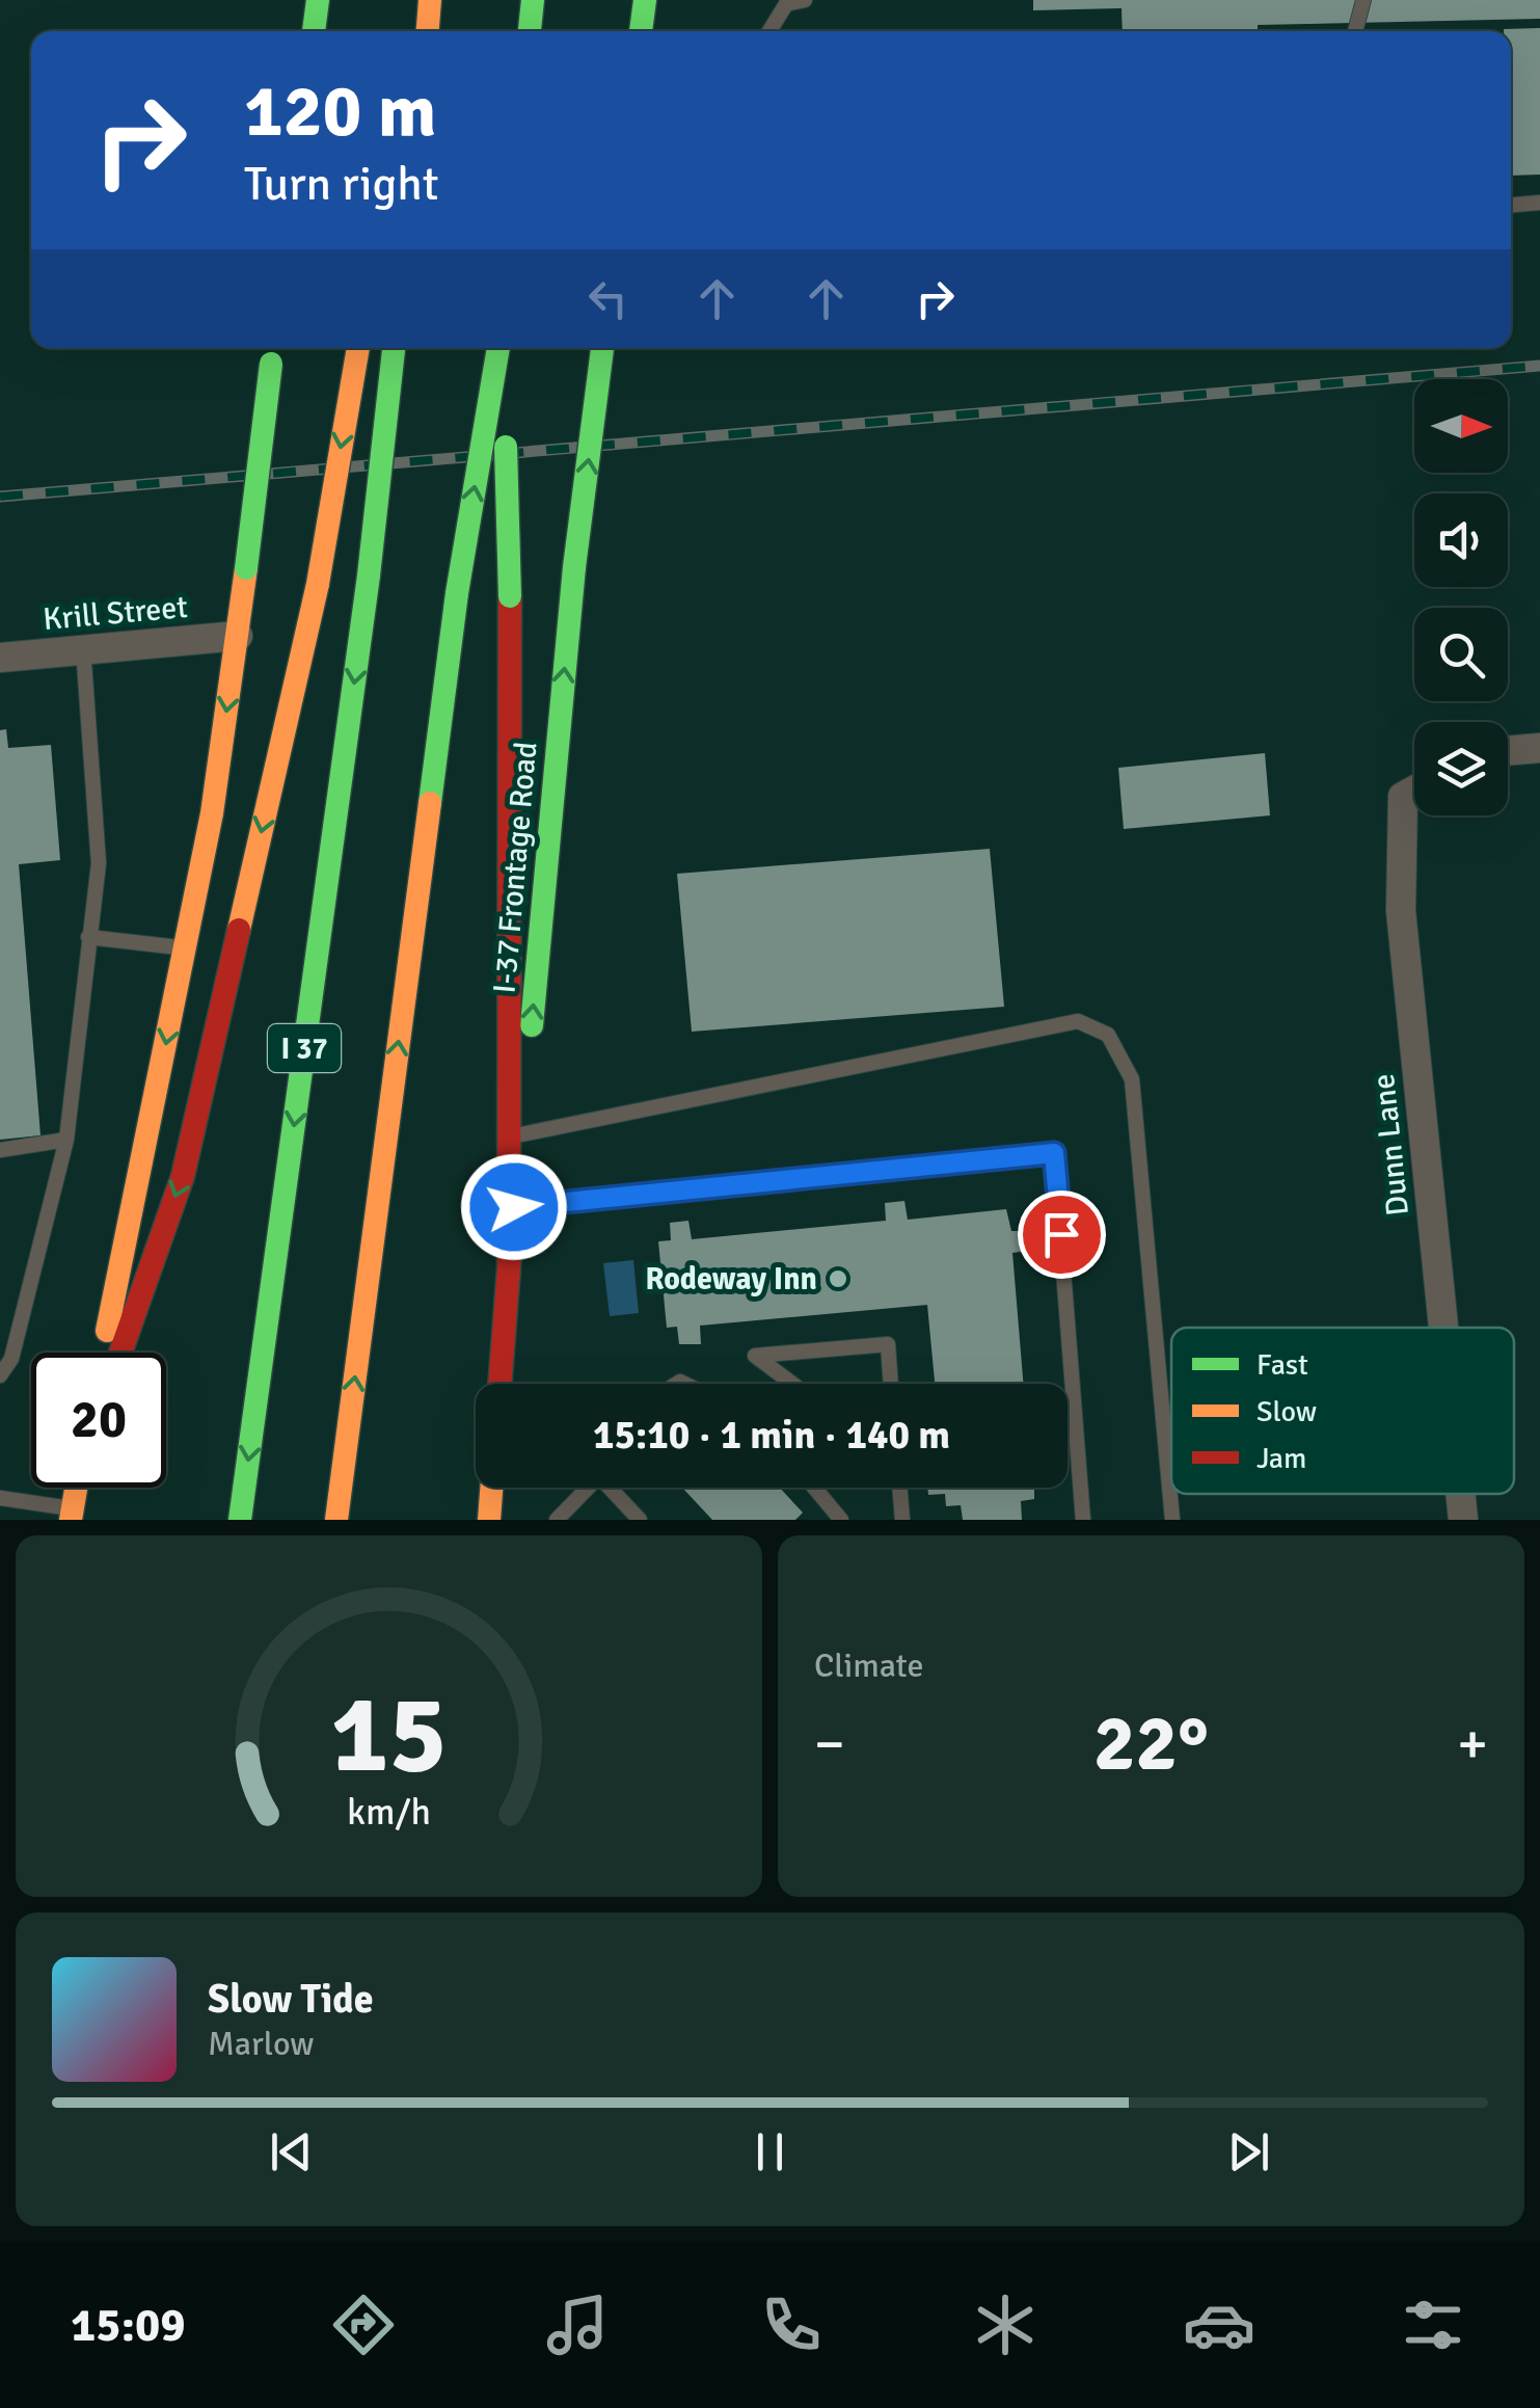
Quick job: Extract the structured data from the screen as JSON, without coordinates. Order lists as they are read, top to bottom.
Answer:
{
  "streets": {
    "main road": ["I-37 Frontage Road", "I 37"],
    "street": ["Krill Street", "Dunn Lane"]
  },
  "places": ["Rodeway Inn"],
  "legend": ["Fast", "Slow", "Jam"],
  "north": "right",
  "page": {
    "turn": ["120 m", "Turn right"],
    "limit": "20",
    "trip": "15:10 · 1 min · 140 m",
    "tile": "Climate",
    "heat": ["−", "22°", "+"],
    "song": ["Slow Tide", "Marlow"],
    "tabs": "15:09",
    "gauge": ["15", "km/h"]
  }
}
